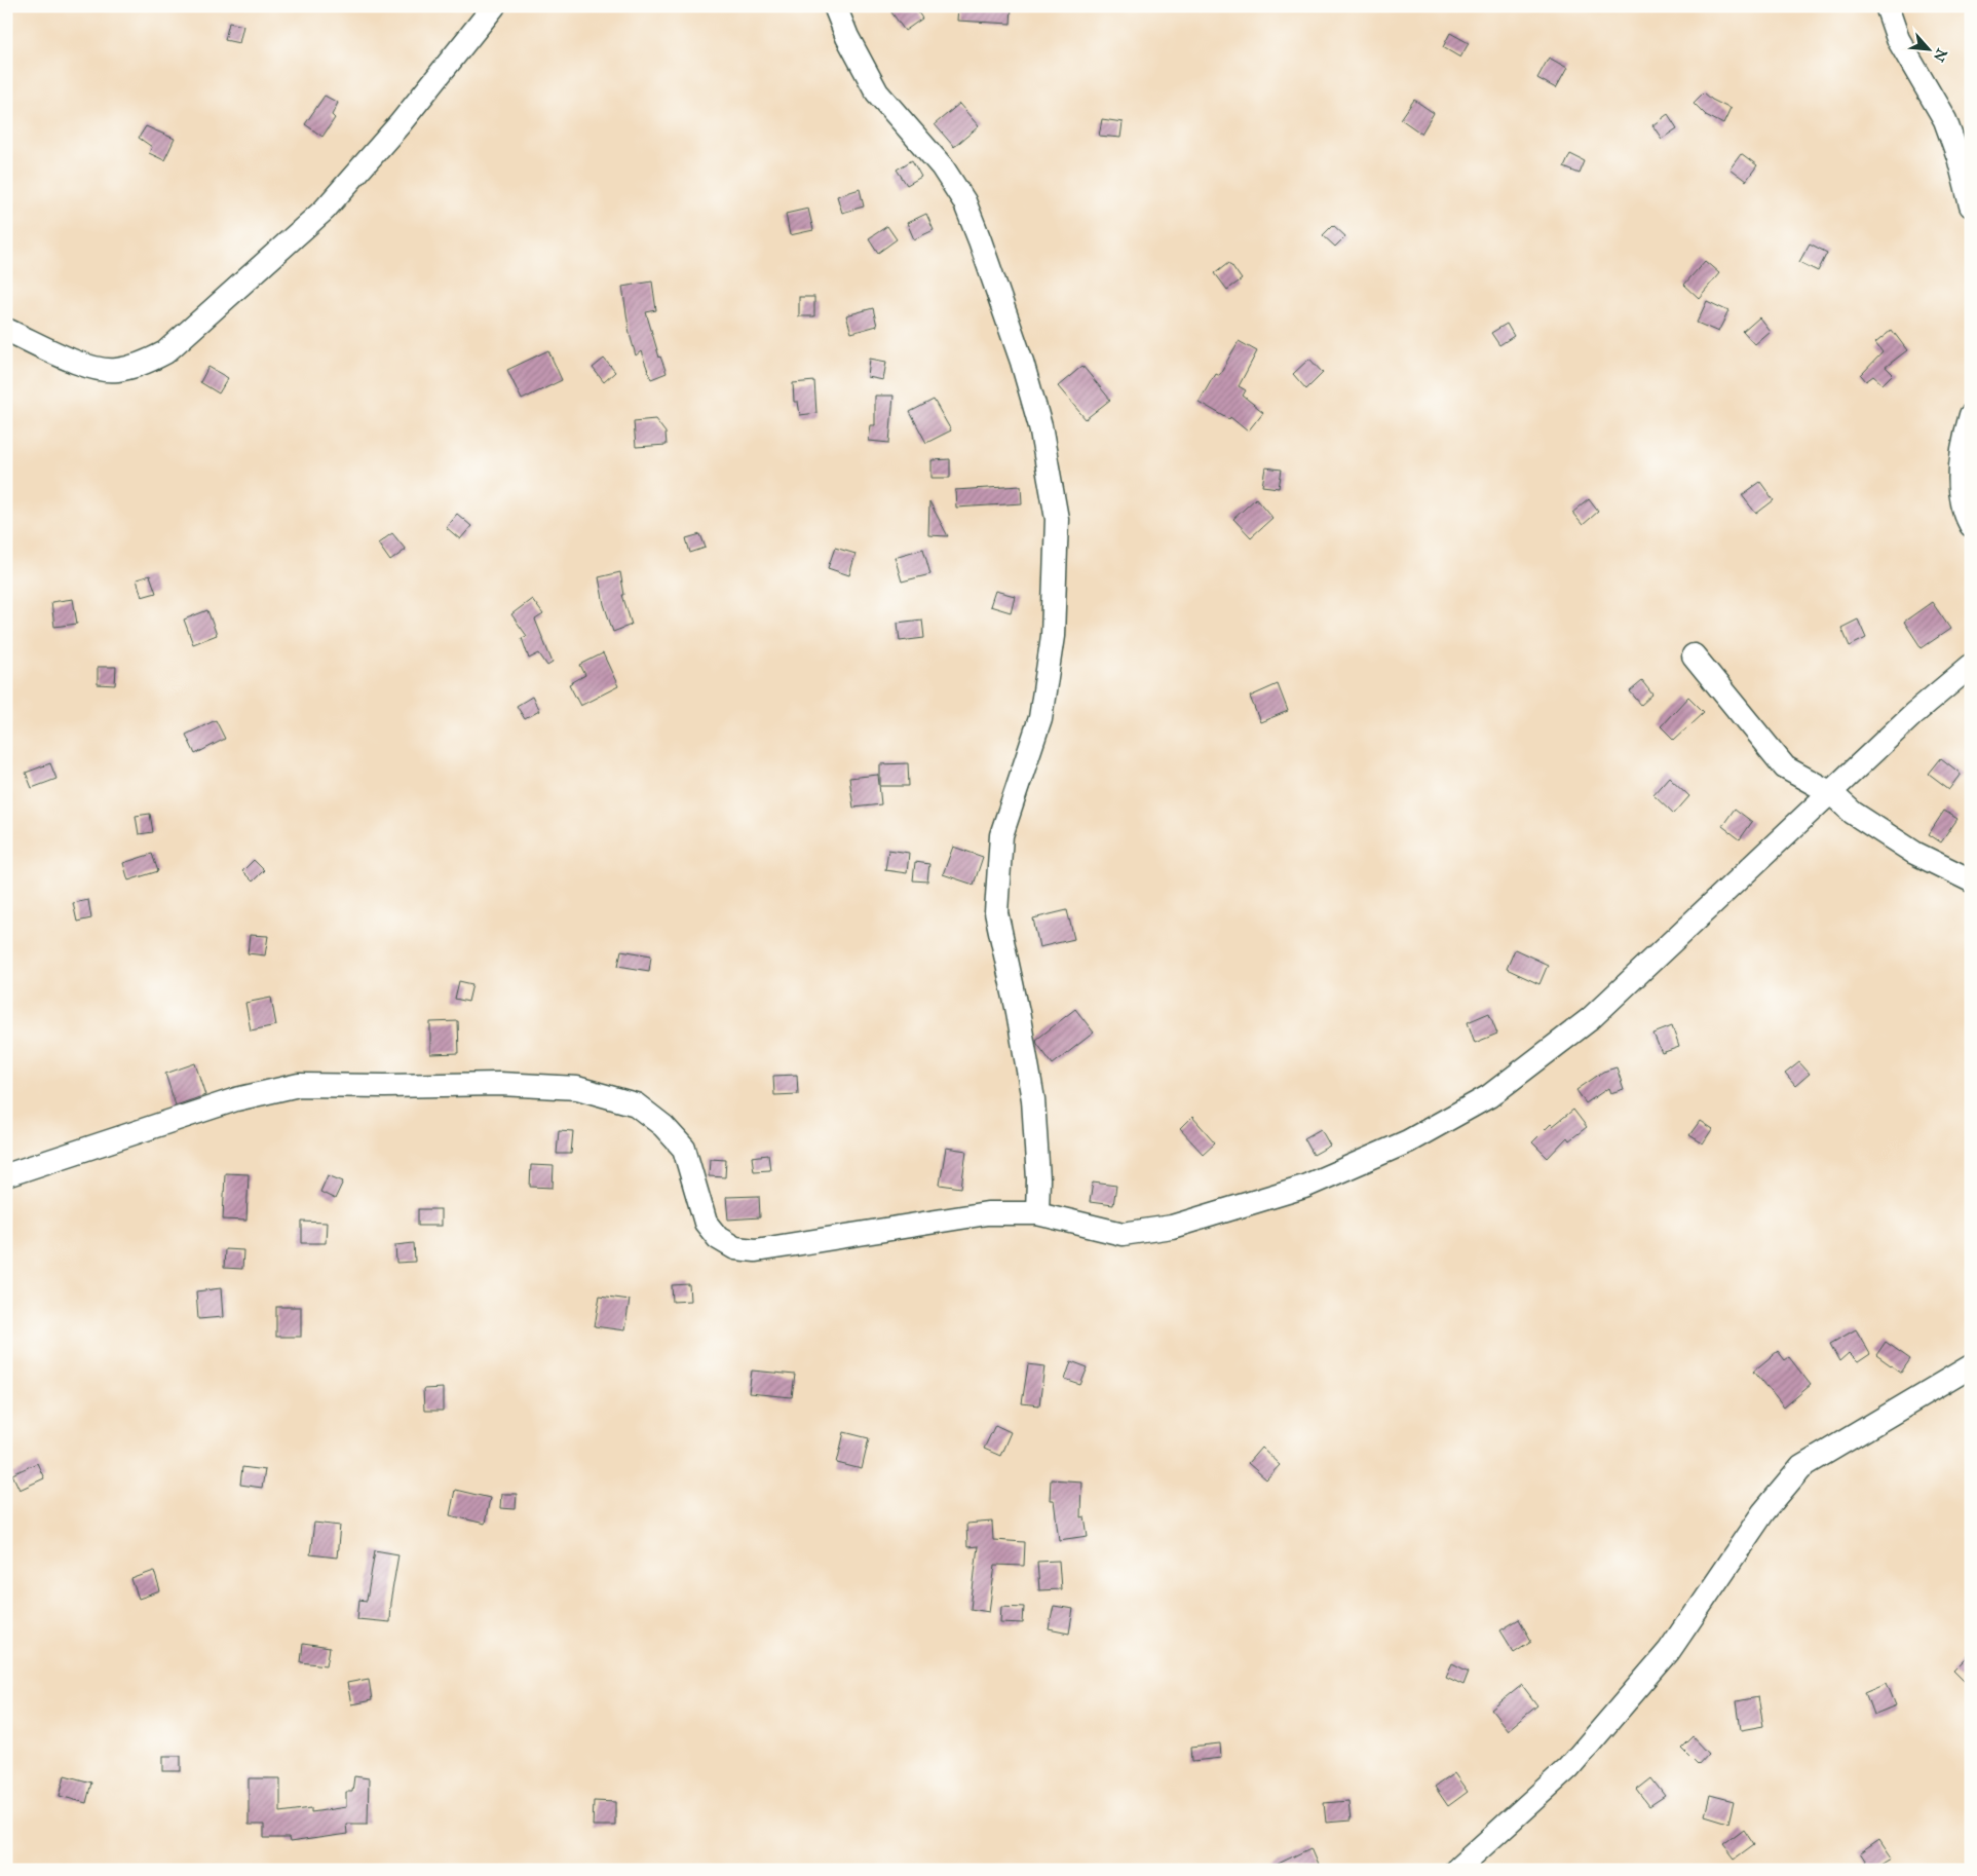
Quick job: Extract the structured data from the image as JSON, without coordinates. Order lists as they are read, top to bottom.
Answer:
{
  "north": "bottom right"
}
